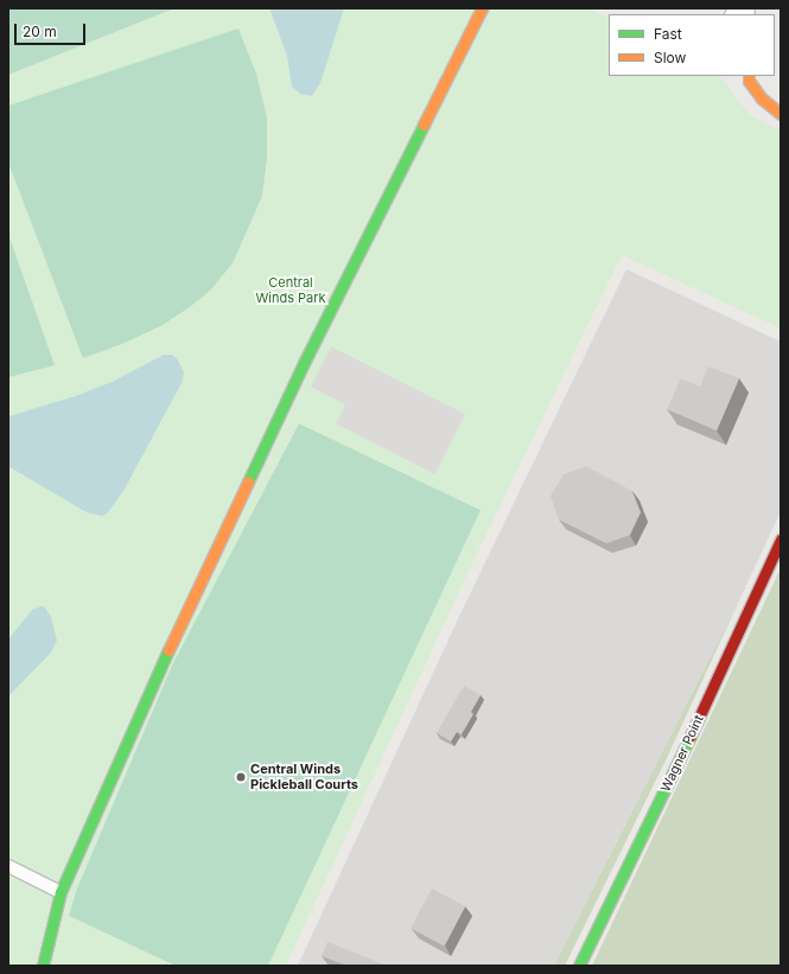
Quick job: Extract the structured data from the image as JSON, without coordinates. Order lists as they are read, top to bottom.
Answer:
{
  "streets": {
    "street": ["Wagner Point"]
  },
  "parks": ["Central Winds Park"],
  "places": ["Central Winds Pickleball Courts"],
  "legend": ["Fast", "Slow"],
  "scale_bar": "20 m"
}
